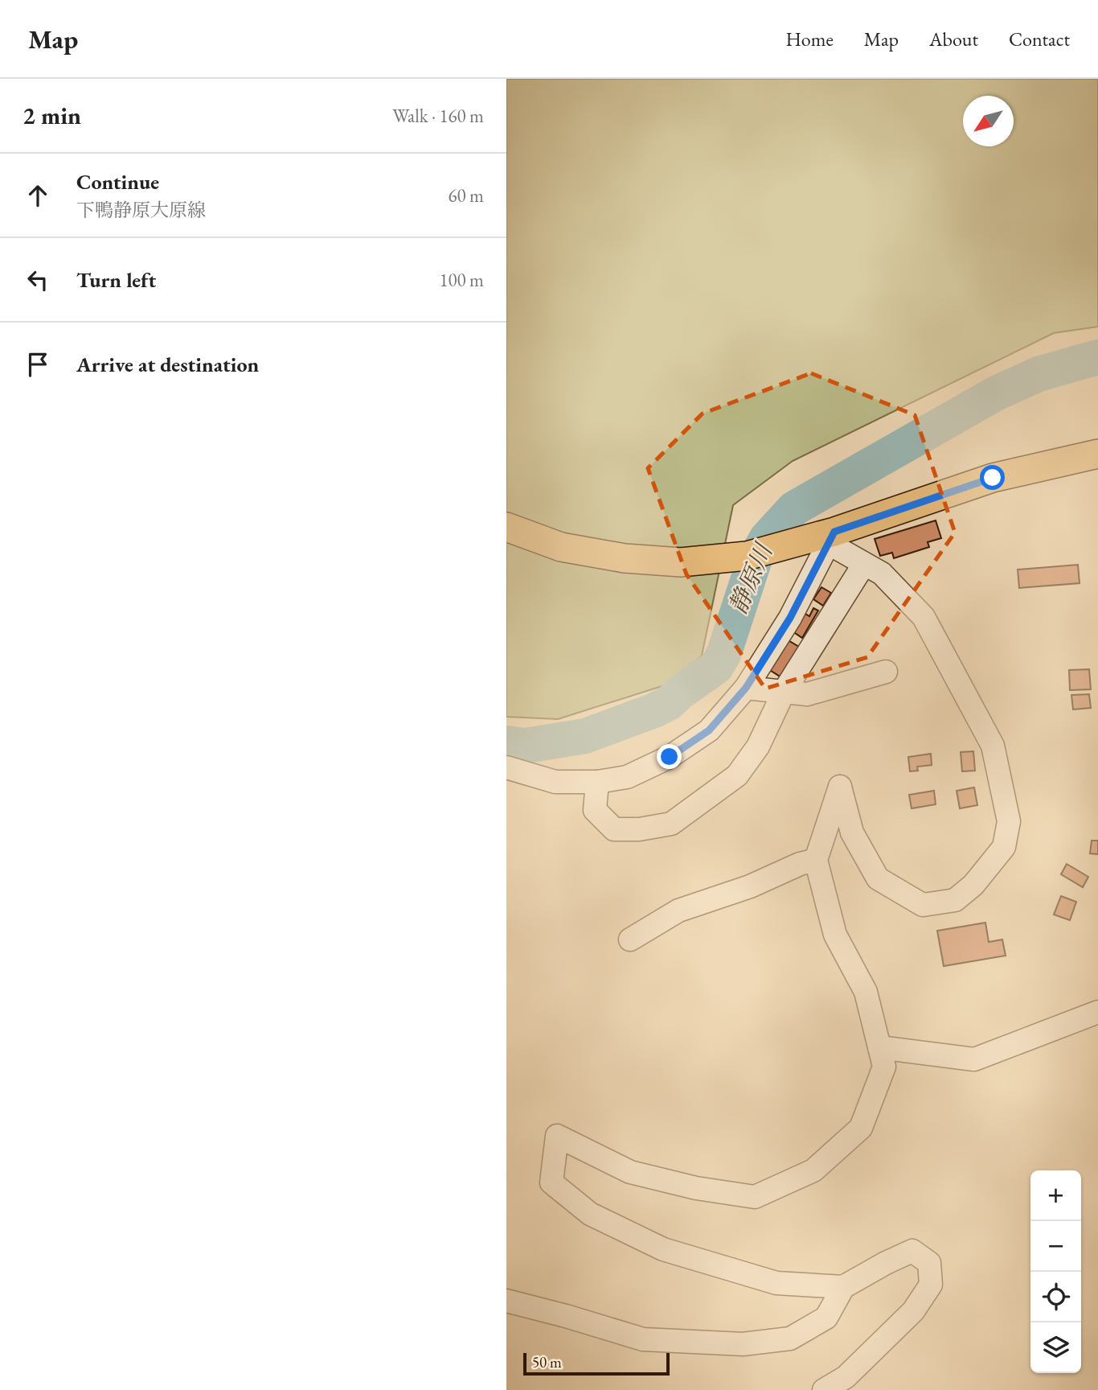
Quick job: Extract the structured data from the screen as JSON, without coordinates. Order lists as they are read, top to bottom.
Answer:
{
  "water": ["静原川"],
  "scale_bar": "50 m",
  "north": "bottom left",
  "page": {
    "header": "Map",
    "nav": [
      "Home",
      "Map",
      "About",
      "Contact"
    ],
    "heading": ["2 min", "Walk · 160 m"],
    "list": [
      ["Continue", "下鴨静原大原線", "60 m"],
      ["Turn left", "100 m"],
      "Arrive at destination"
    ],
    "map_buttons": ["+", "−"],
    "scale": "50 m"
  }
}
